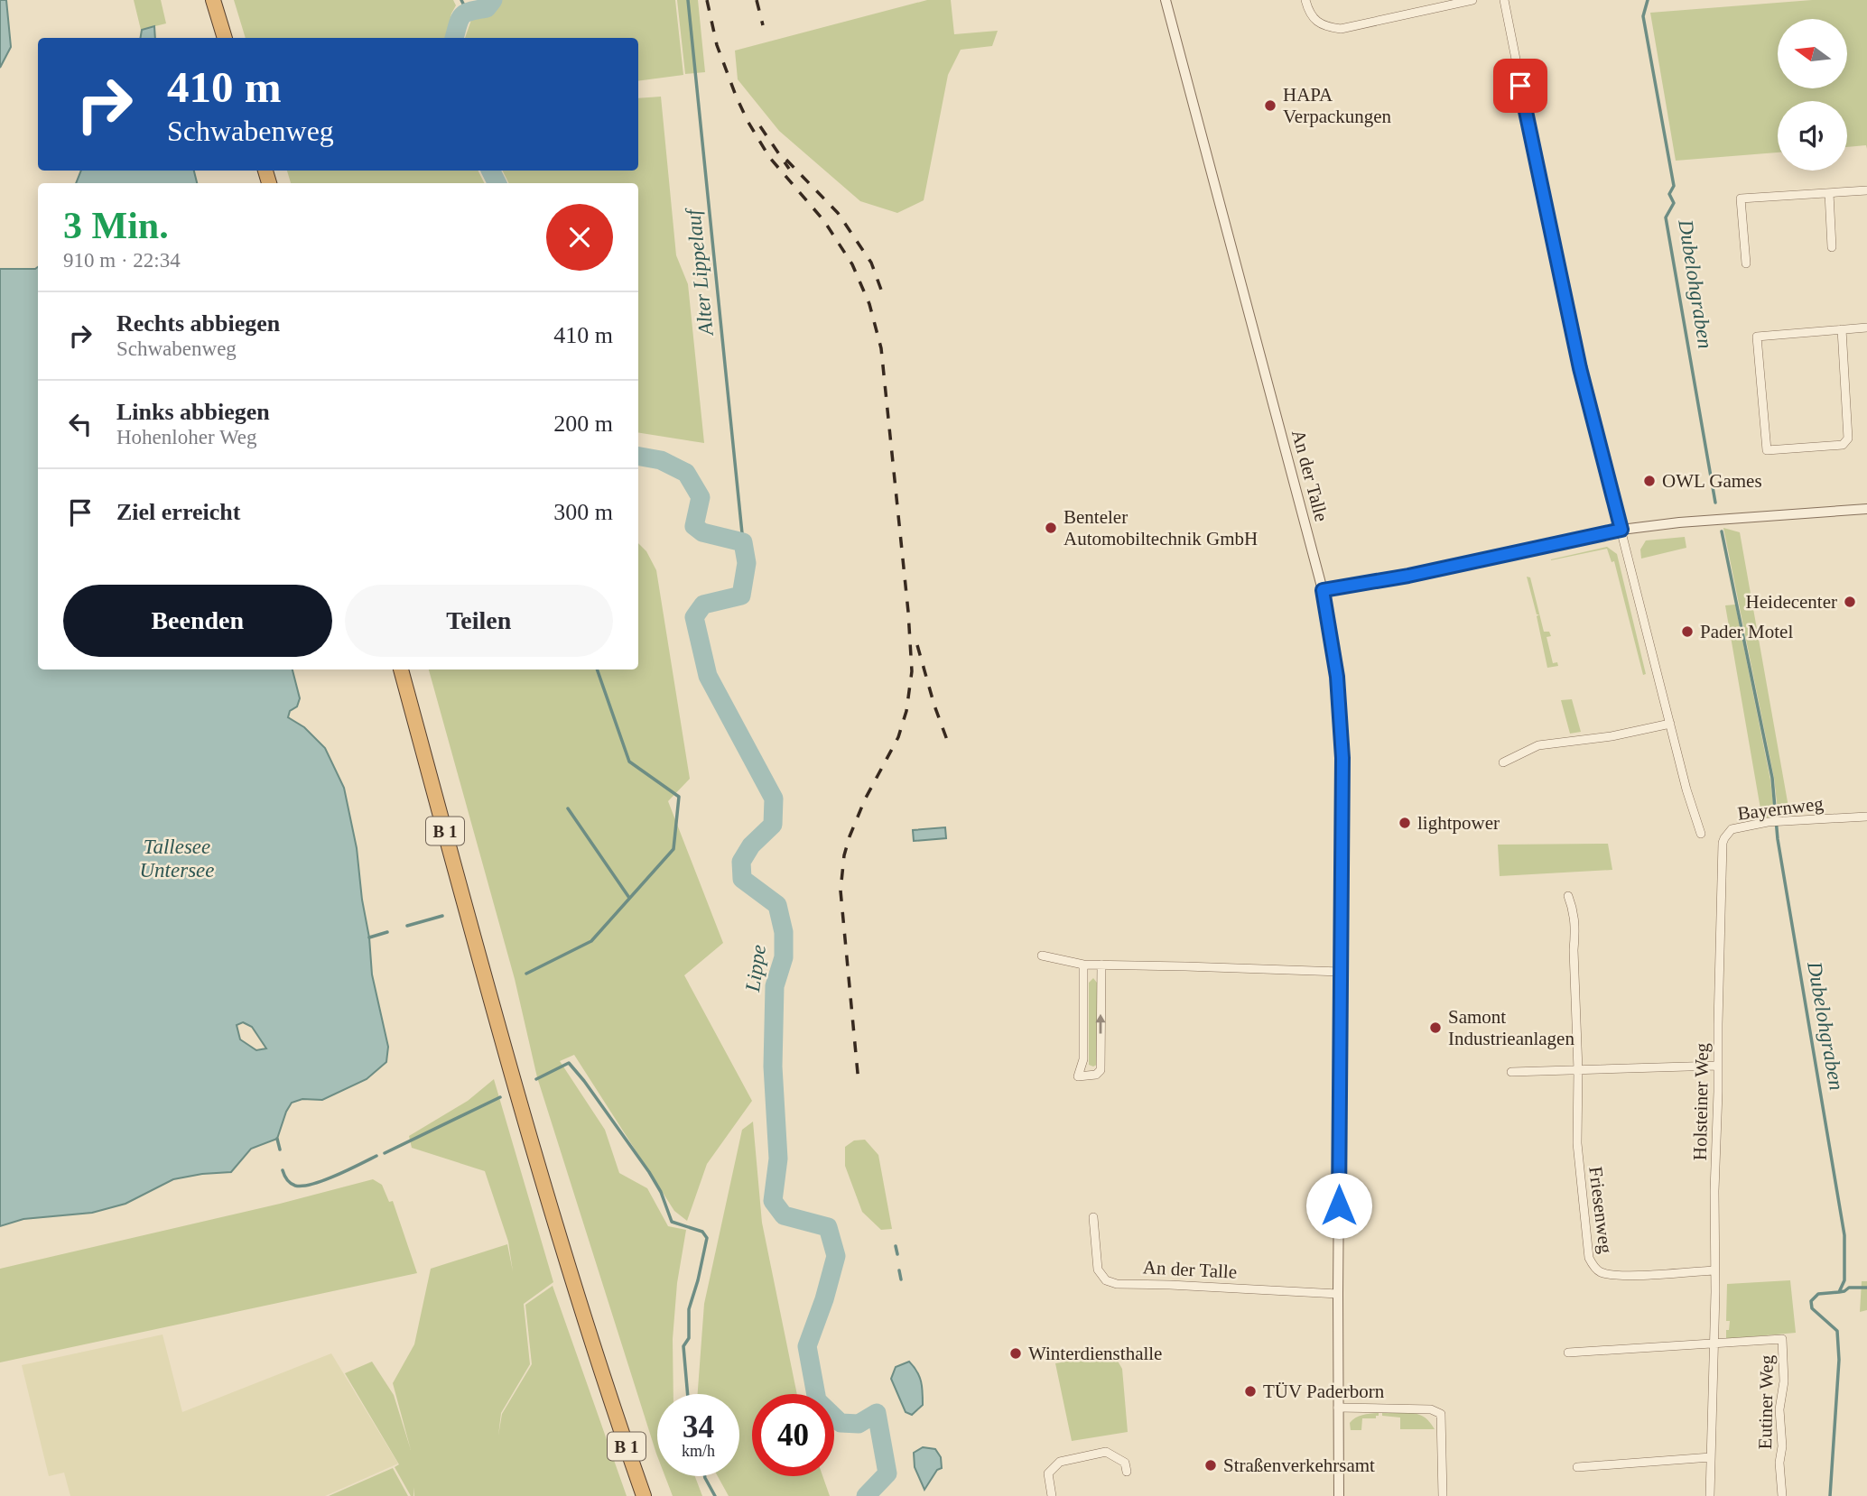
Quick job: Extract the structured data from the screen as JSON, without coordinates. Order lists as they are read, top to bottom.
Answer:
{
  "streets": {
    "highway": ["B 1"],
    "street": [
      "An der Talle",
      "Bayernweg",
      "Holsteiner Weg",
      "Friesenweg",
      "Eutiner Weg"
    ]
  },
  "crossings": [
    ["Bayernweg", "Holsteiner Weg"],
    ["Holsteiner Weg", "Friesenweg"],
    ["Holsteiner Weg", "Eutiner Weg"]
  ],
  "water": [
    "Alter Lippelauf",
    "Dubelohgraben",
    "Tallesee Untersee",
    "Lippe"
  ],
  "places": [
    "HAPA Verpackungen",
    "OWL Games",
    "Benteler Automobiltechnik GmbH",
    "Heidecenter",
    "Pader Motel",
    "lightpower",
    "Samont Industrieanlagen",
    "Winterdiensthalle",
    "TÜV Paderborn",
    "Straßenverkehrsamt"
  ],
  "north": "left",
  "page": {
    "turn": ["410 m", "Schwabenweg"],
    "heading": ["3 Min.", "910 m · 22:34"],
    "list": [
      {
        "name": "Rechts abbiegen",
        "note": "Schwabenweg",
        "value": "410 m"
      },
      {
        "name": "Links abbiegen",
        "note": "Hohenloher Weg",
        "value": "200 m"
      },
      {
        "name": "Ziel erreicht",
        "value": "300 m"
      }
    ],
    "buttons": ["Beenden", "Teilen"],
    "speed": "34 km/h",
    "limit": "40"
  }
}
